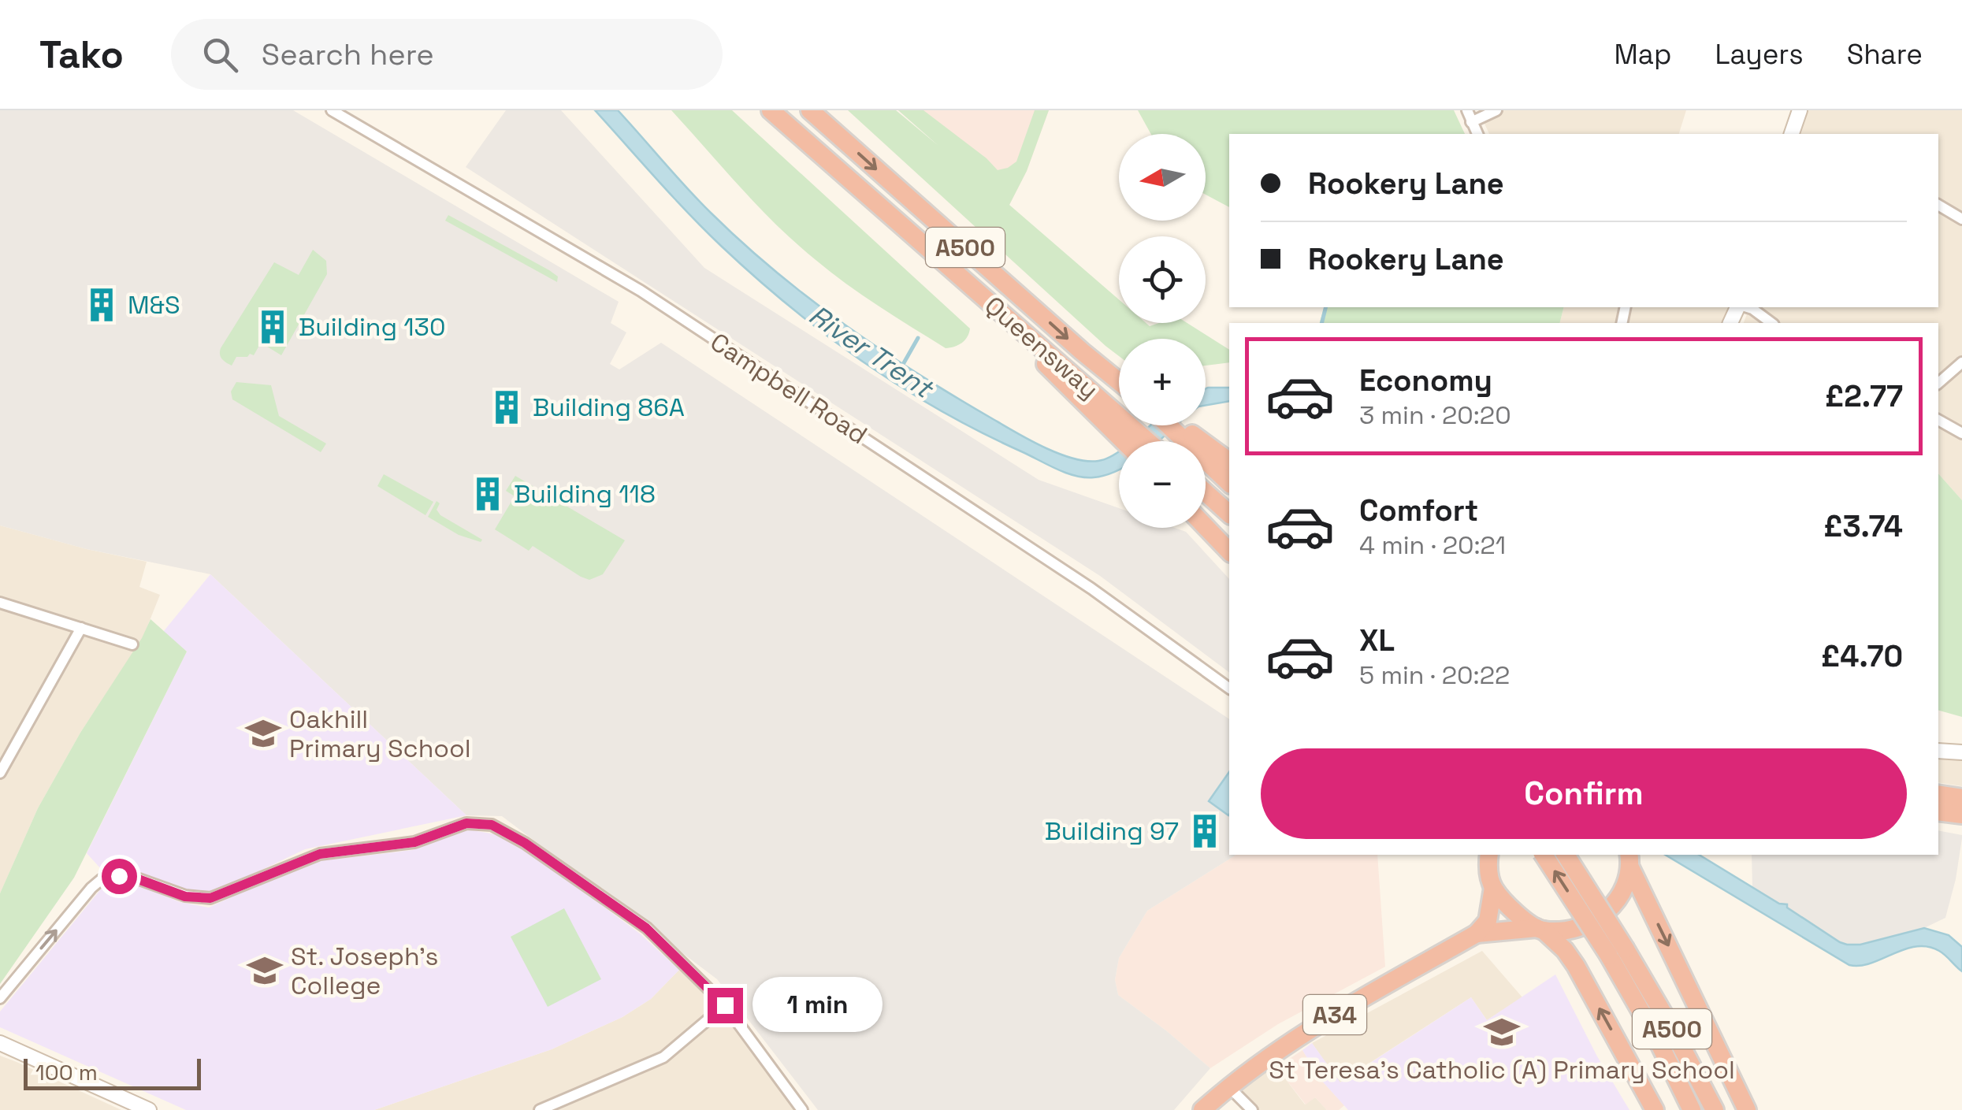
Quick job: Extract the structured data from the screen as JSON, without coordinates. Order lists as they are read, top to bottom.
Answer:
{
  "streets": {
    "highway": ["A500", "Queensway", "A34"],
    "street": ["Campbell Road"]
  },
  "water": ["River Trent"],
  "places": {
    "building": [
      "M&S",
      "Building 130",
      "Building 86A",
      "Building 118",
      "Building 97"
    ],
    "school or university": ["Oakhill Primary School", "St. Joseph's College", "St Teresa's Catholic (A) Primary School"]
  },
  "scale_bar": "100 m",
  "north": "left",
  "page": {
    "header": "Tako",
    "search": "Search here",
    "nav": ["Map", "Layers", "Share"],
    "map_buttons": ["+", "−"],
    "banner": ["Rookery Lane", "Rookery Lane"],
    "list": [
      {
        "name": "Economy",
        "note": "3 min · 20:20",
        "value": "£2.77"
      },
      {
        "name": "Comfort",
        "note": "4 min · 20:21",
        "value": "£3.74"
      },
      {
        "name": "XL",
        "note": "5 min · 20:22",
        "value": "£4.70"
      }
    ],
    "buttons": "Confirm",
    "bubble": "1 min",
    "scale": "100 m"
  }
}
